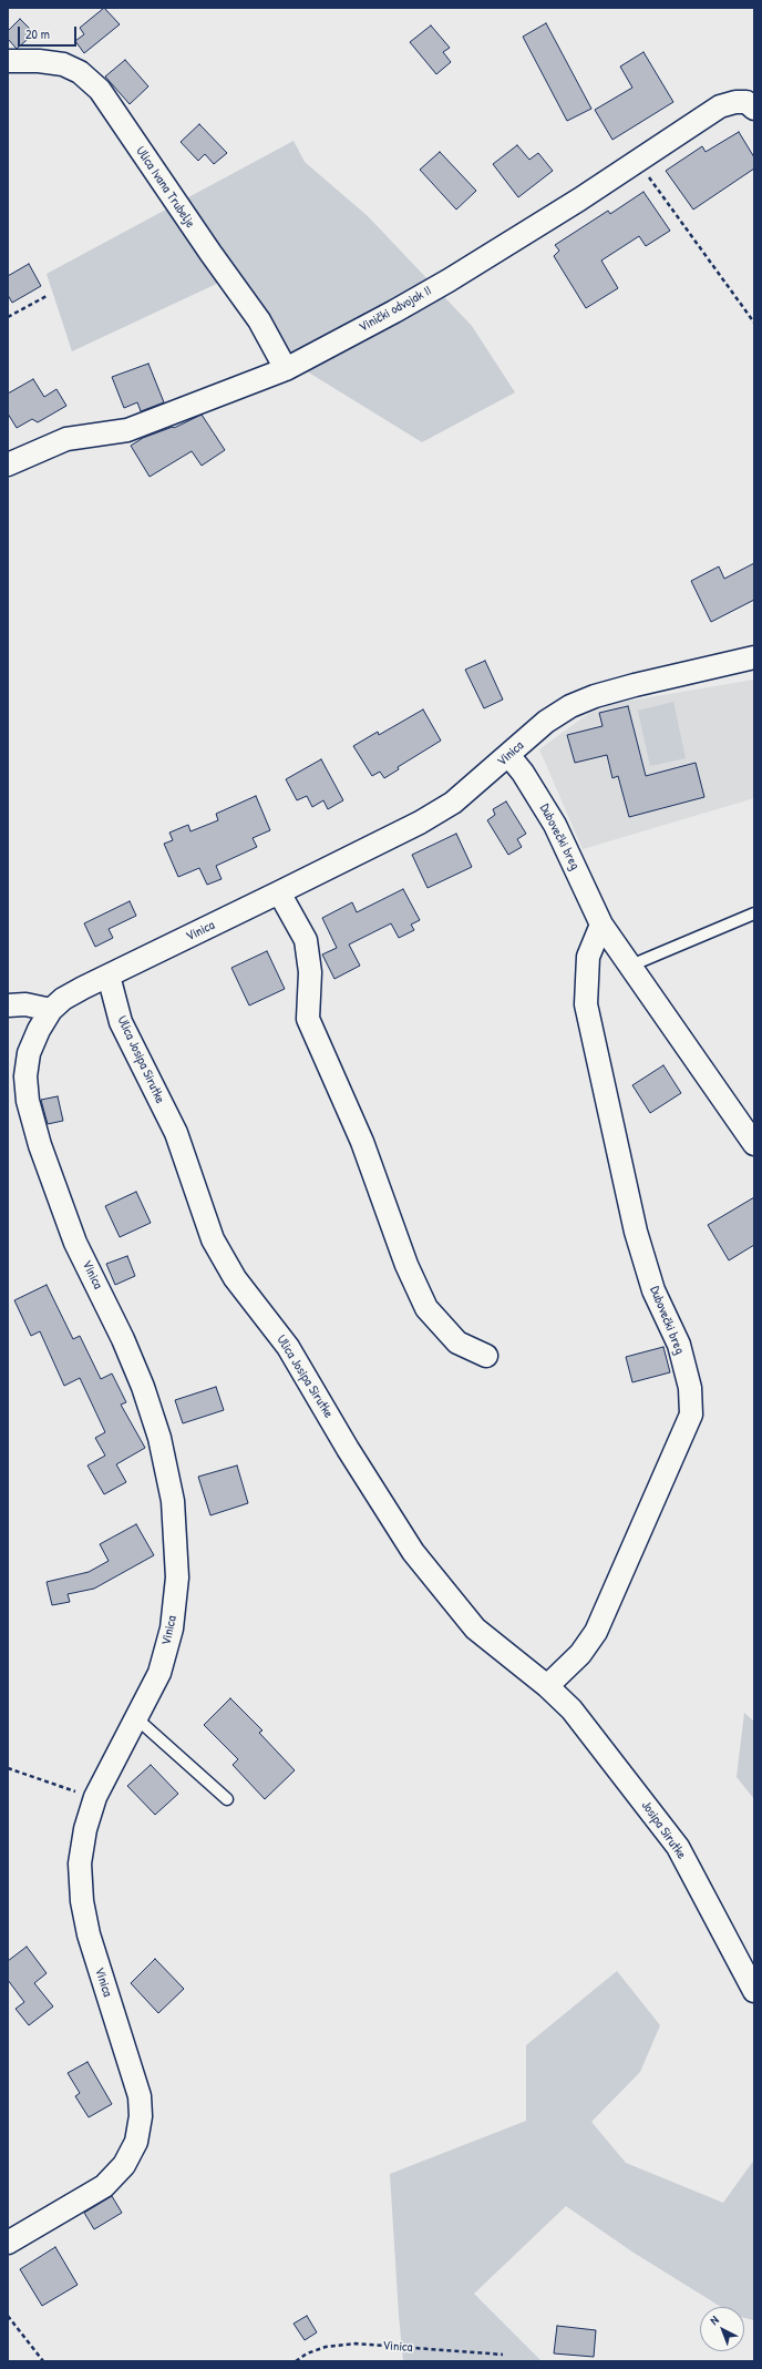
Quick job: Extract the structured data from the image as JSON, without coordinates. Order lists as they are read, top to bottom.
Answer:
{
  "streets": {
    "street": [
      "Ulica Ivana Trubelje",
      "Vinički odvojak II",
      "Vinica",
      "Dubovečki breg",
      "Ulica Josipa Sirutke",
      "Josipa Sirutke"
    ]
  },
  "crossings": [
    ["Ulica Ivana Trubelje", "Vinički odvojak II"],
    ["Vinica", "Dubovečki breg"],
    ["Vinica", "Ulica Josipa Sirutke"],
    ["Dubovečki breg", "Ulica Josipa Sirutke"],
    ["Dubovečki breg", "Josipa Sirutke"],
    ["Ulica Josipa Sirutke", "Josipa Sirutke"]
  ],
  "scale_bar": "20 m",
  "north": "top left"
}
